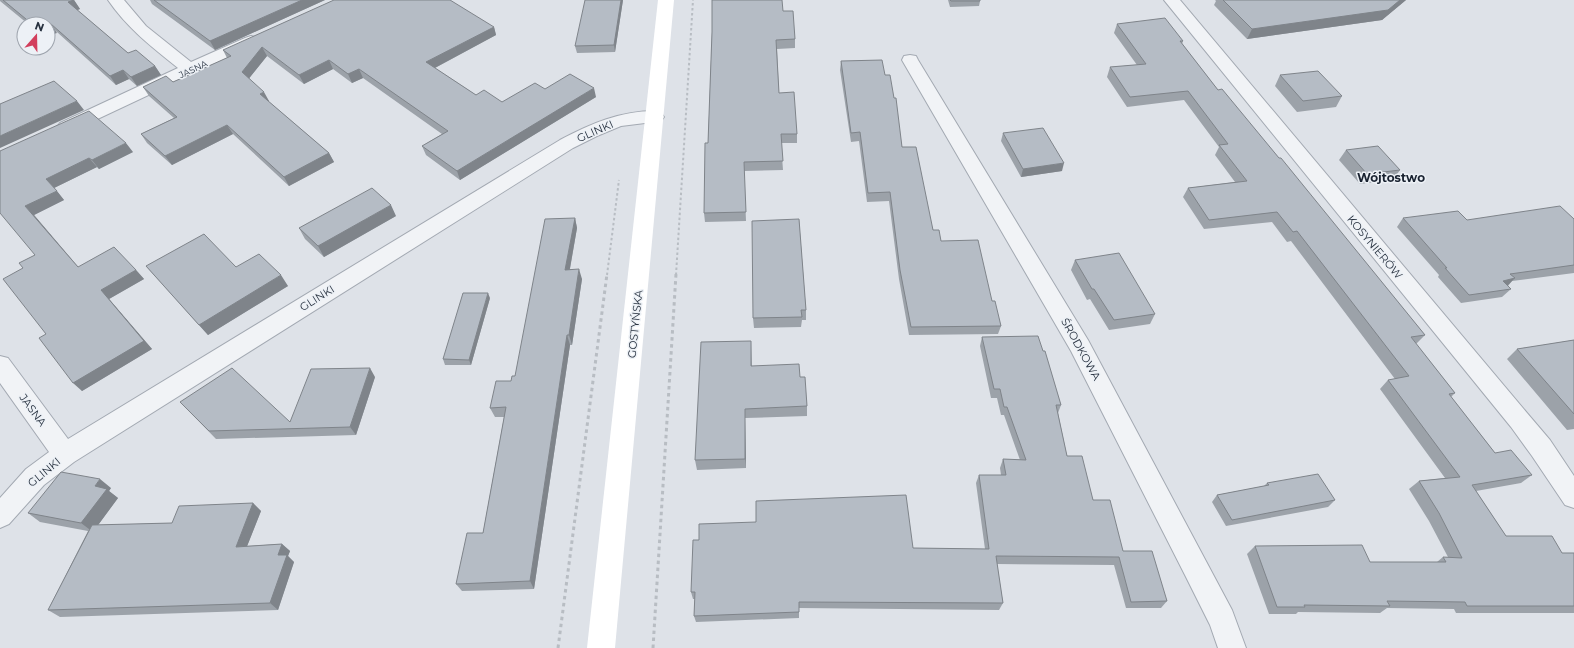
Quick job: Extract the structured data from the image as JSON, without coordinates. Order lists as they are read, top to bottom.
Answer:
{
  "streets": {
    "street": [
      "JASNA",
      "GLINKI",
      "KOSYNIERÓW",
      "GOSTYŃSKA",
      "ŚRODKOWA"
    ]
  },
  "crossings": [
    ["JASNA", "GLINKI"],
    ["GLINKI", "GOSTYŃSKA"]
  ],
  "districts": ["Wójtostwo"],
  "north": "top"
}
